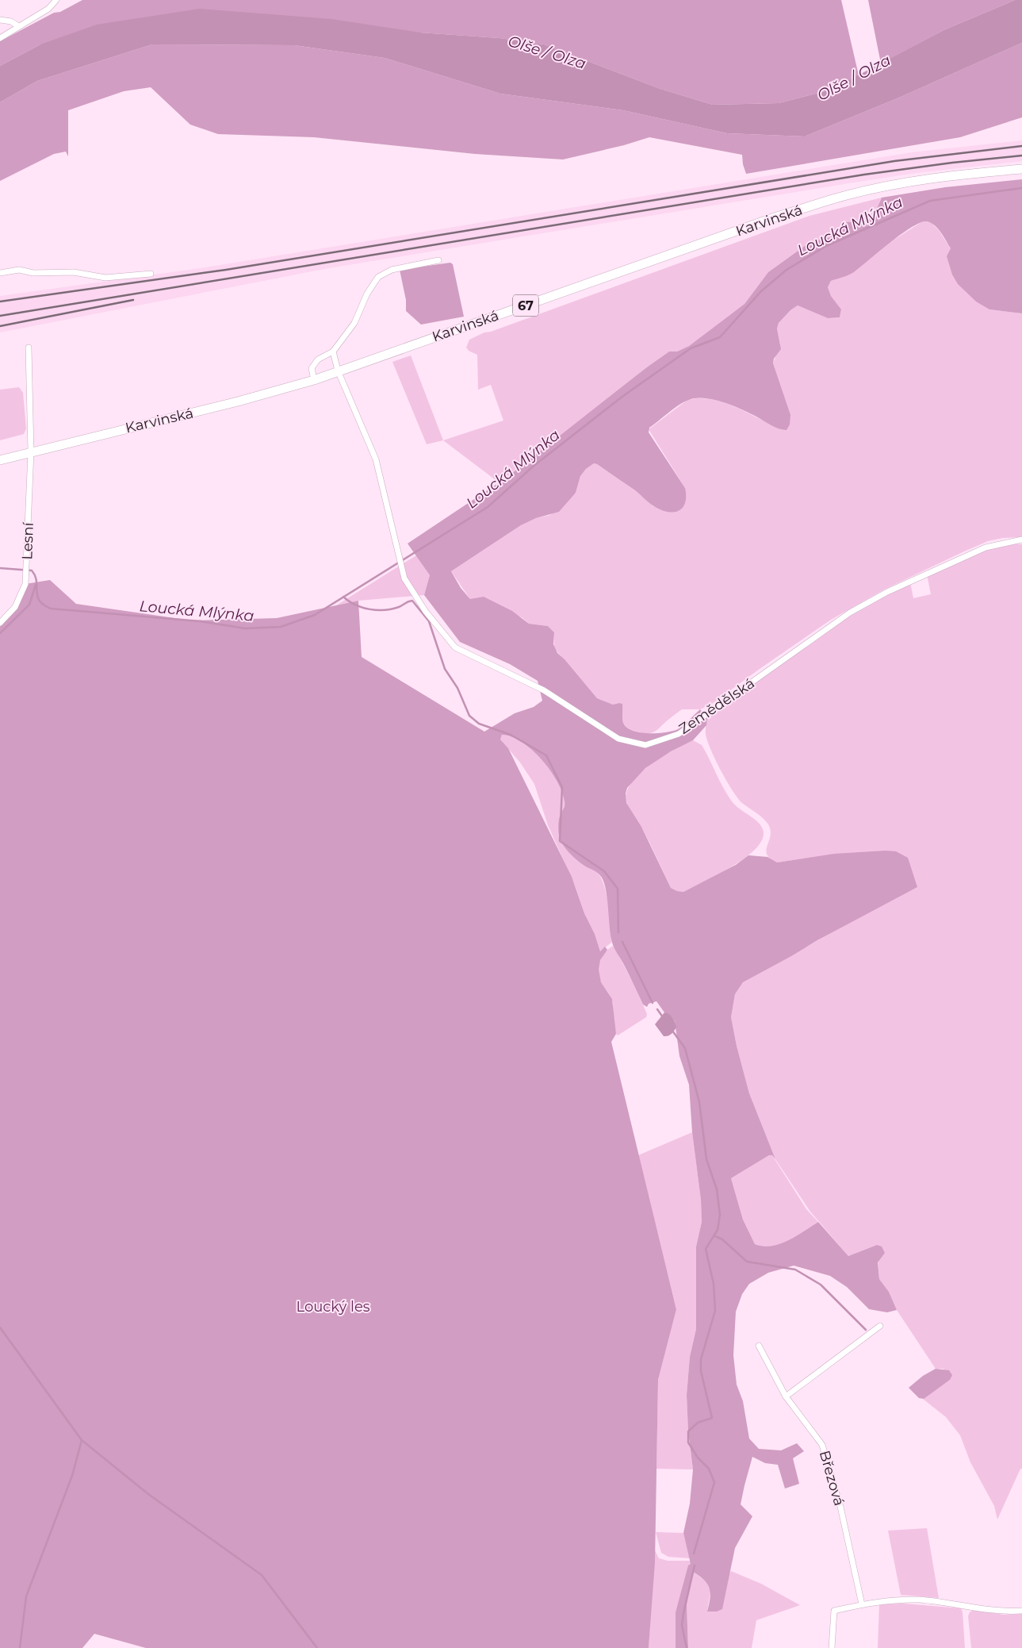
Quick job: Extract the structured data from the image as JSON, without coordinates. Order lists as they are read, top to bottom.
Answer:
{
  "streets": {
    "main road": ["Karvinská", "67"],
    "street": ["Lesní", "Zemědělská", "Březová"]
  },
  "crossings": [
    ["Karvinská", "Lesní"],
    ["Karvinská", "Zemědělská"]
  ],
  "water": ["Olše / Olza", "Loucká Mlýnka"],
  "parks": ["Loucký les"]
}
